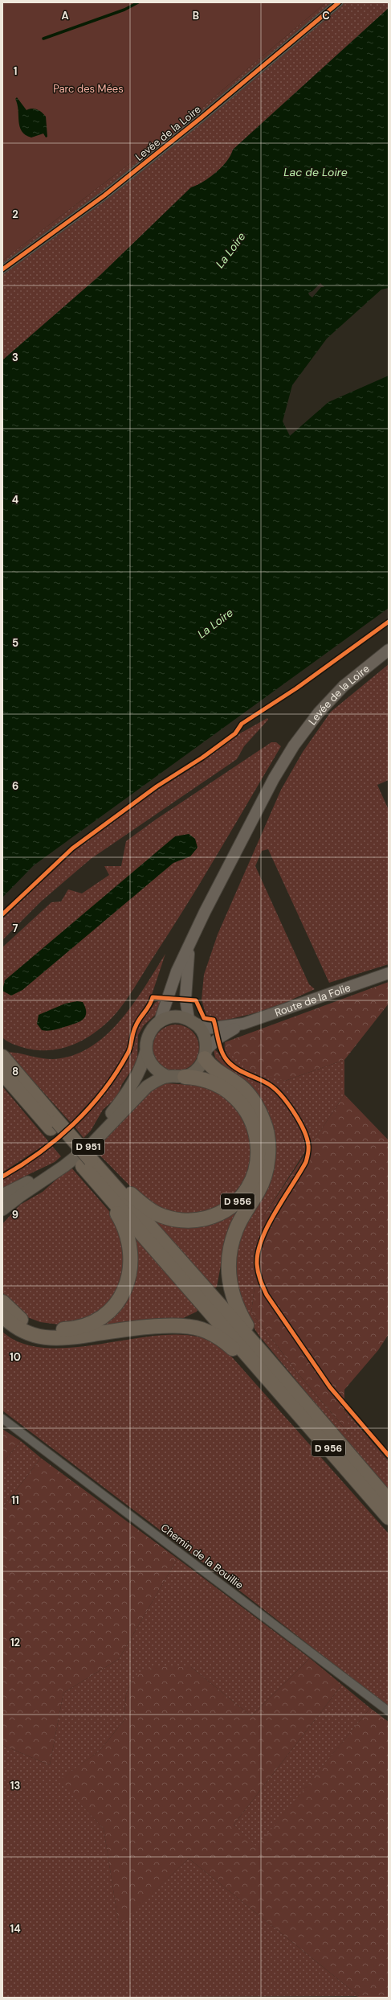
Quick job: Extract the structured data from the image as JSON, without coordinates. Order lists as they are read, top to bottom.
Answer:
{
  "streets": {
    "highway": ["D 956"],
    "main road": ["Levée de la Loire", "Route de la Folie", "D 951"],
    "street": ["Chemin de la Bouillie"]
  },
  "crossings": [
    ["Levée de la Loire", "D 951"],
    ["Route de la Folie", "D 951"],
    ["Route de la Folie", "D 956"],
    ["D 951", "D 956"]
  ],
  "water": ["Lac de Loire", "La Loire"],
  "parks": ["Parc des Mées"],
  "grid": {
    "columns": ["A", "B", "C"],
    "rows": [
      "1",
      "2",
      "3",
      "4",
      "5",
      "6",
      "7",
      "8",
      "9",
      "10",
      "11",
      "12",
      "13",
      "14"
    ]
  }
}
